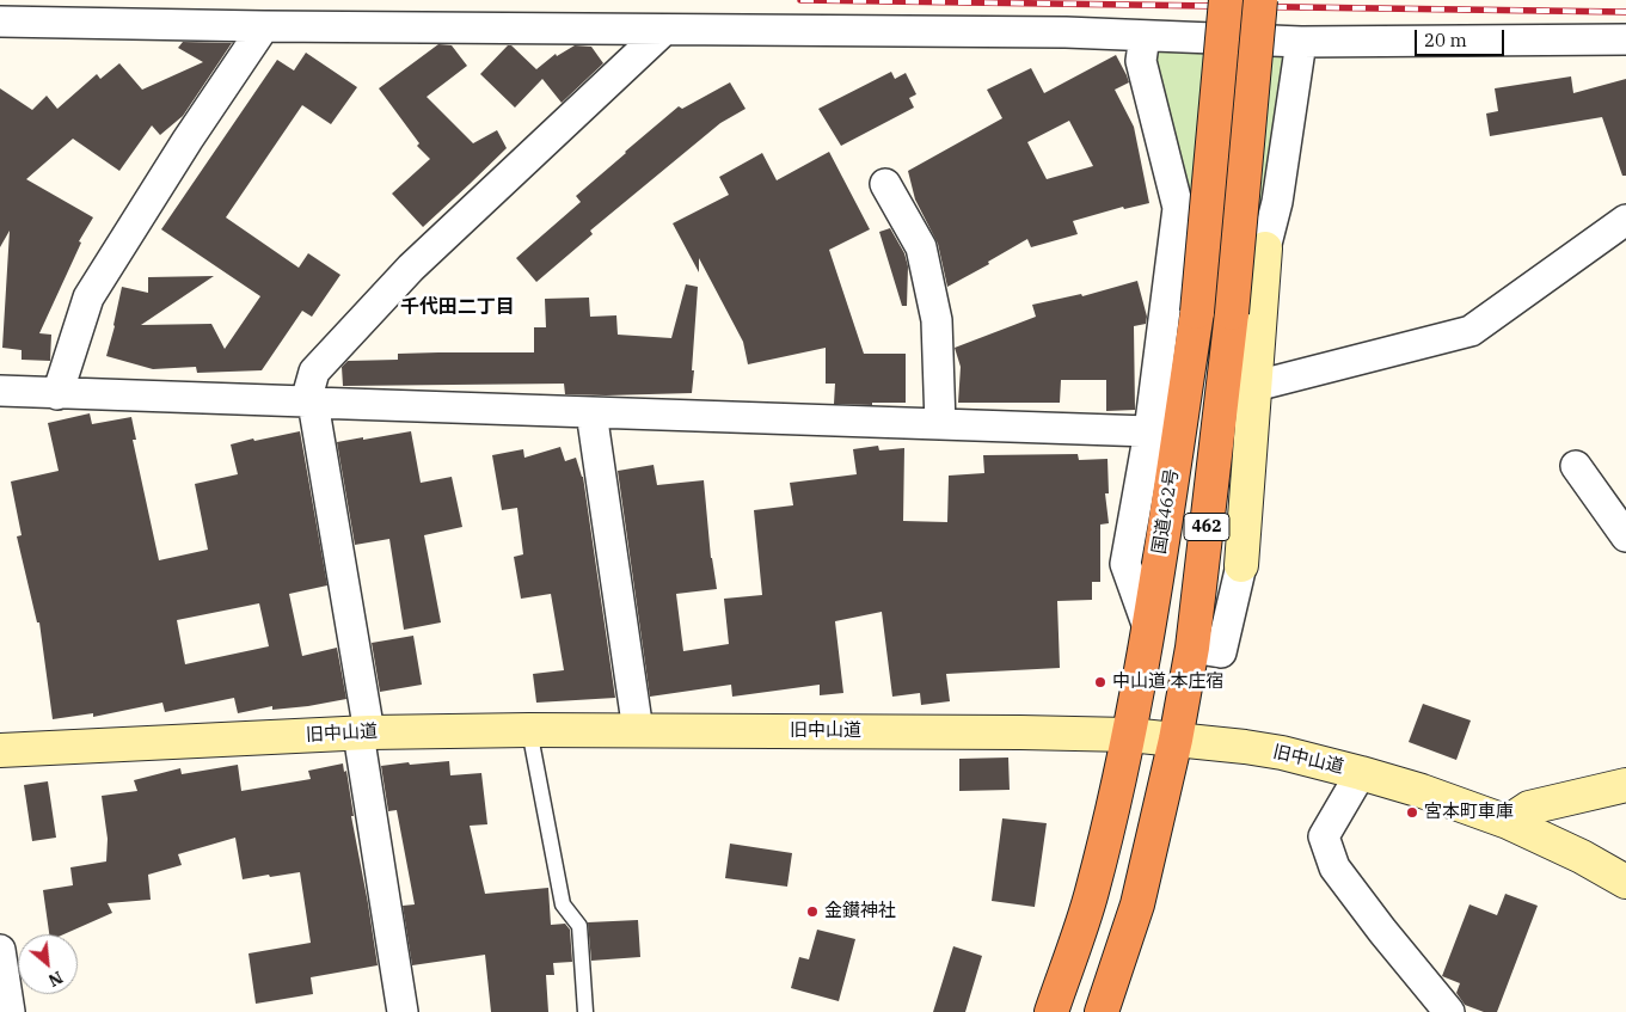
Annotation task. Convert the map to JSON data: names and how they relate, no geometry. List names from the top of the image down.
{
  "streets": {
    "highway": ["国道462号", "462"],
    "main road": ["旧中山道"]
  },
  "crossings": [
    ["国道462号", "旧中山道"],
    ["462", "旧中山道"]
  ],
  "districts": ["千代田二丁目"],
  "places": ["中山道 本庄宿", "宮本町車庫", "金鑚神社"],
  "scale_bar": "20 m",
  "north": "bottom right"
}
